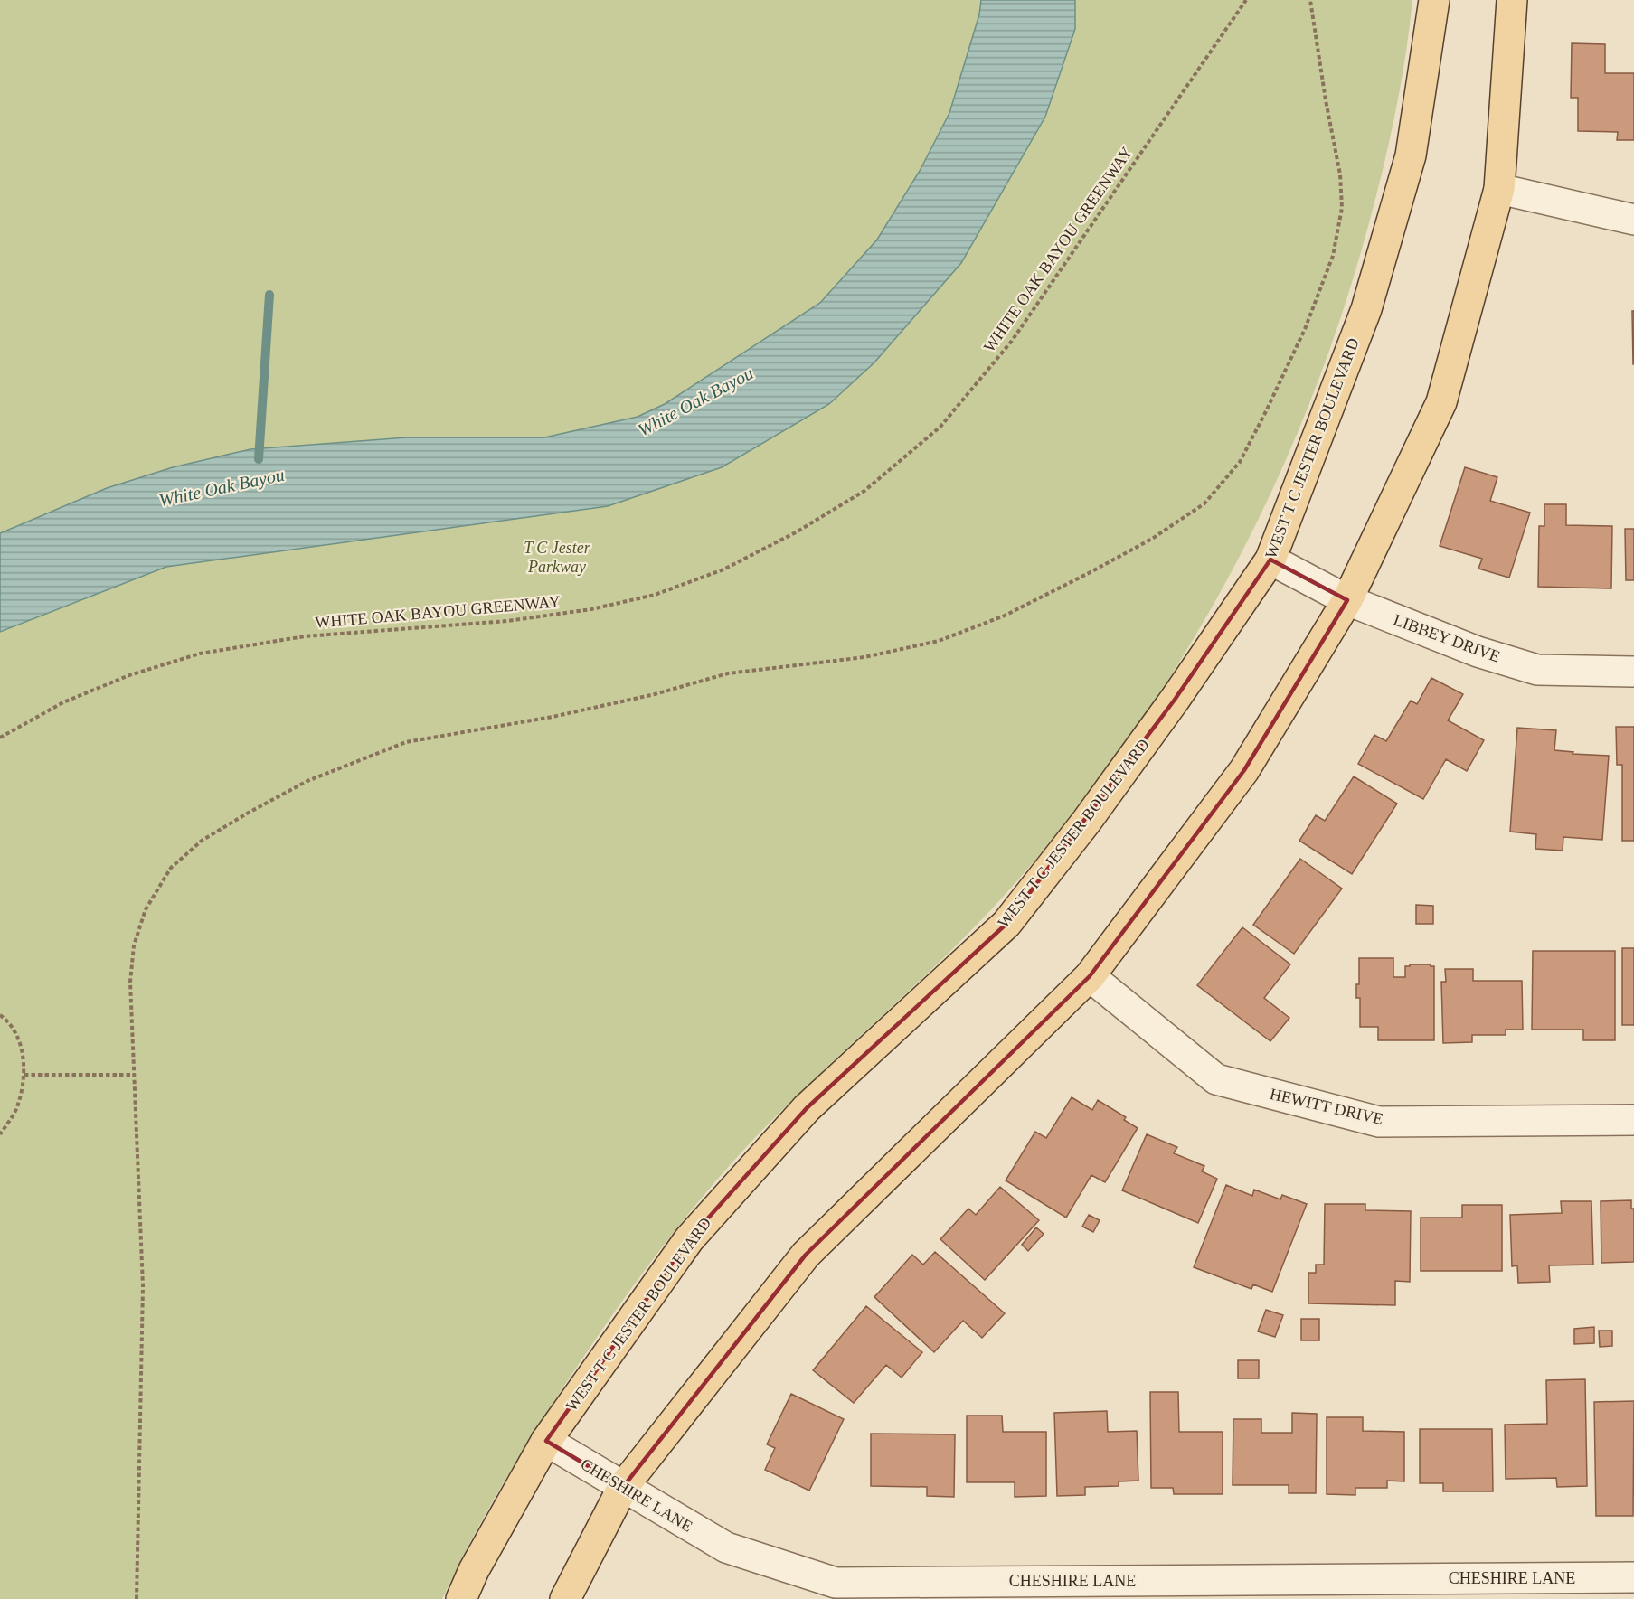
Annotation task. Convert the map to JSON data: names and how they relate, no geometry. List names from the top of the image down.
{
  "streets": {
    "main road": ["WEST T C JESTER BOULEVARD"],
    "street": ["LIBBEY DRIVE", "HEWITT DRIVE", "CHESHIRE LANE"],
    "path": ["WHITE OAK BAYOU GREENWAY"]
  },
  "crossings": [
    ["WEST T C JESTER BOULEVARD", "LIBBEY DRIVE"],
    ["WEST T C JESTER BOULEVARD", "CHESHIRE LANE"]
  ],
  "water": ["White Oak Bayou"],
  "parks": ["T C Jester Parkway"]
}
